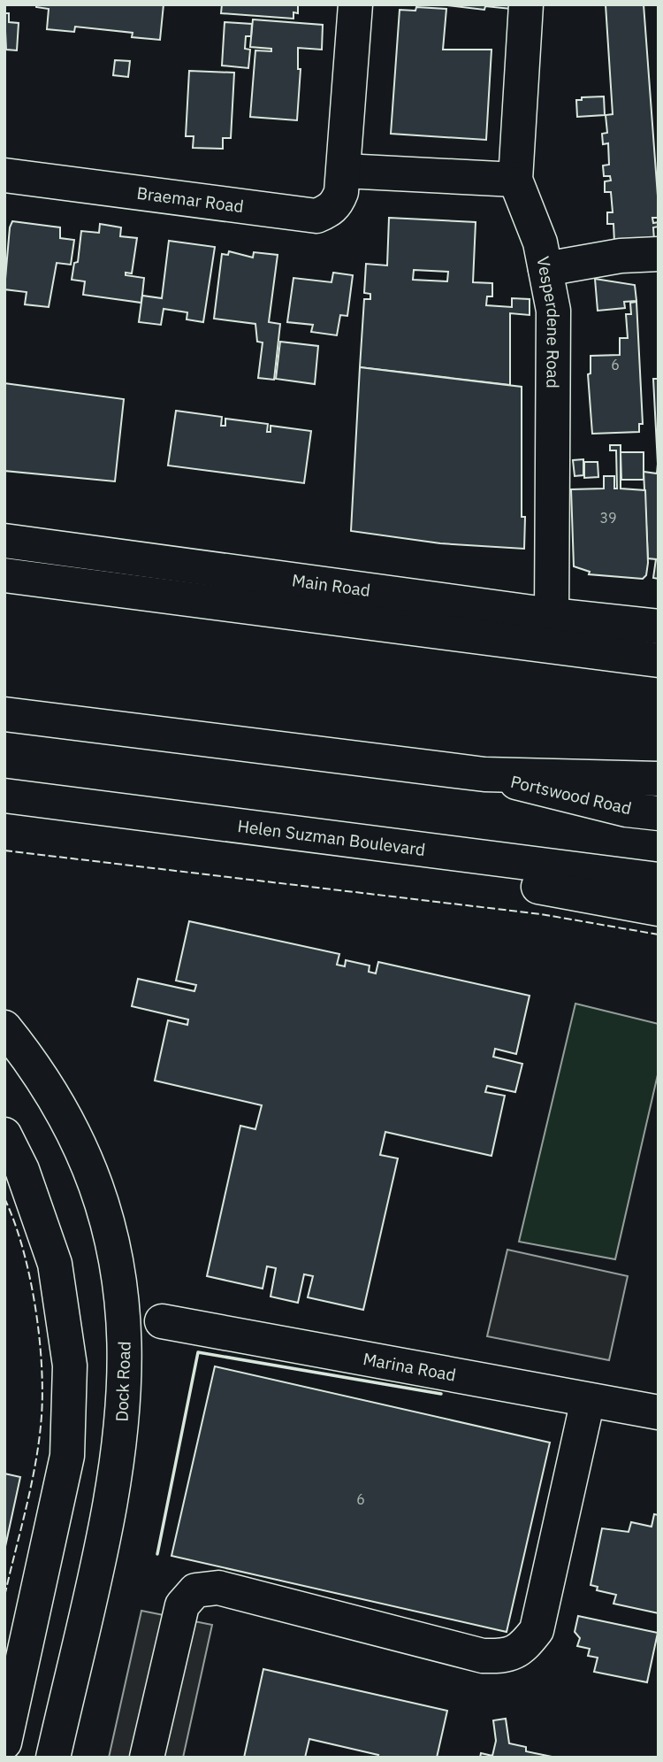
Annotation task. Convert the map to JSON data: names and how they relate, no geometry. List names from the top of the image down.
{
  "streets": {
    "street": [
      "Braemar Road",
      "Vesperdene Road",
      "Main Road",
      "Portswood Road",
      "Helen Suzman Boulevard",
      "Marina Road",
      "Dock Road"
    ]
  },
  "crossings": [
    ["Vesperdene Road", "Main Road"]
  ],
  "house_numbers": ["6", "39", "6"]
}
